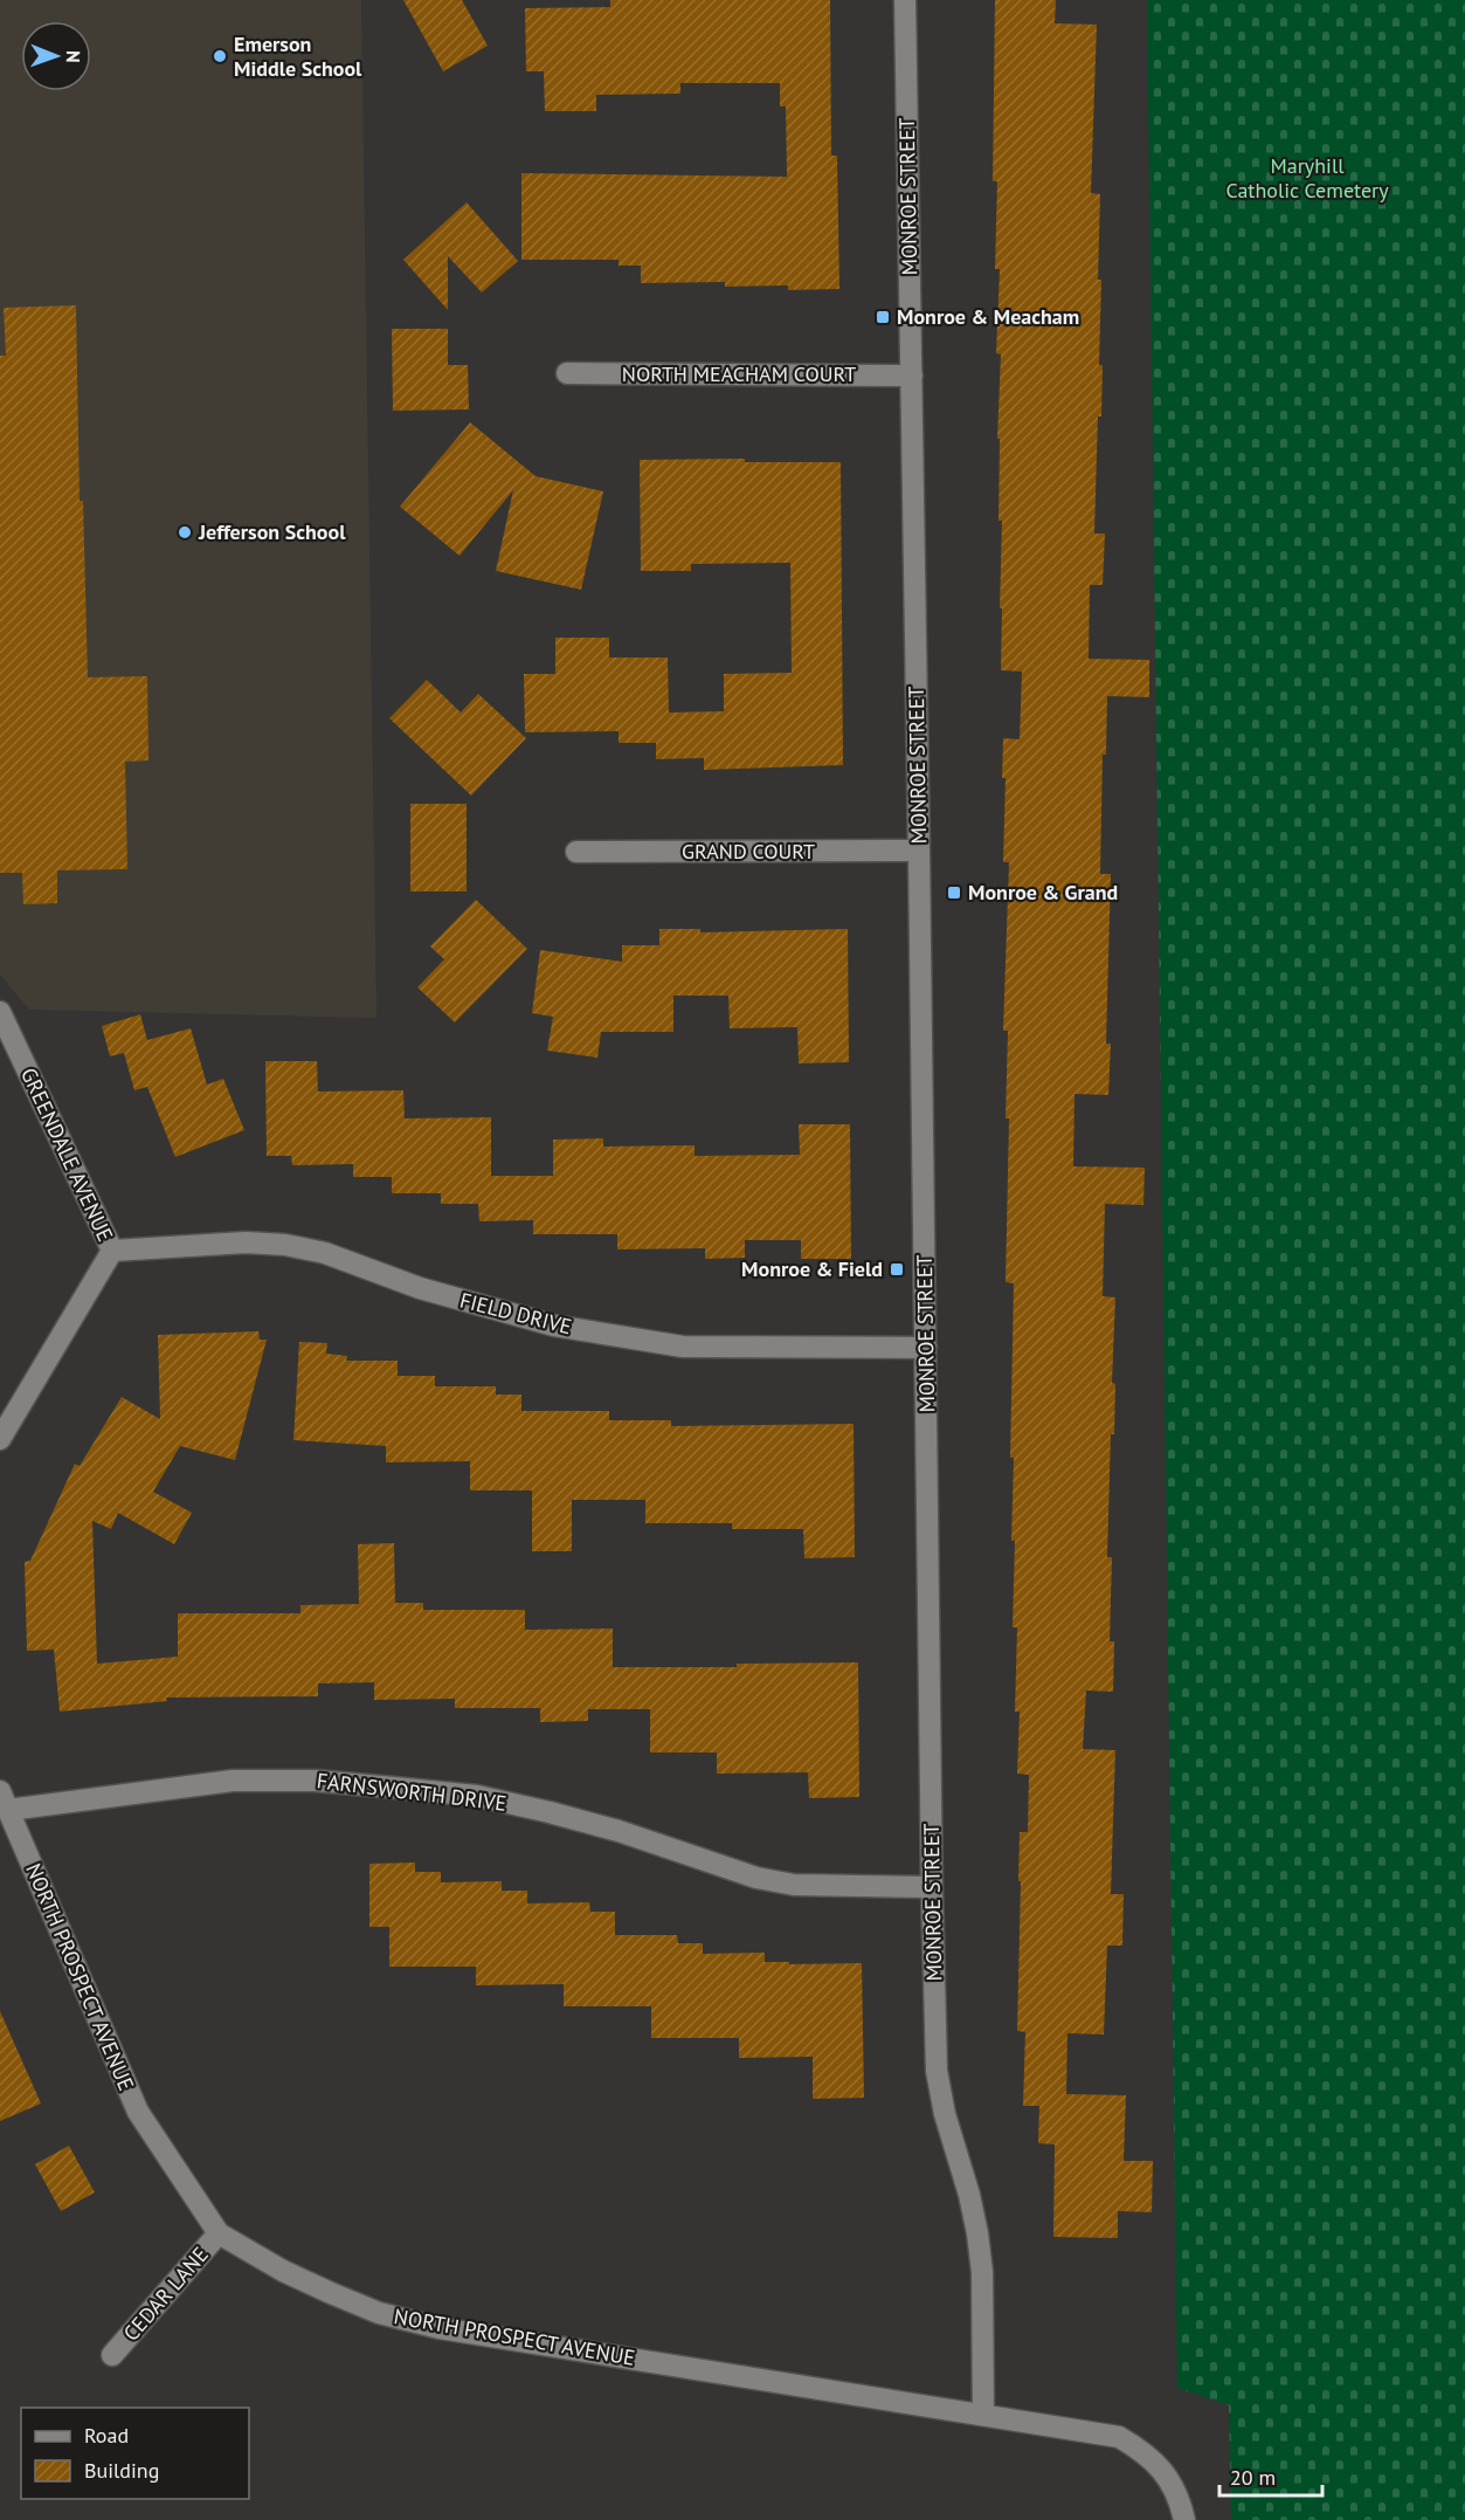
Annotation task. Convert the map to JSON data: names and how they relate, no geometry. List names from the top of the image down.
{
  "streets": {
    "street": [
      "MONROE STREET",
      "NORTH MEACHAM COURT",
      "GRAND COURT",
      "GREENDALE AVENUE",
      "FIELD DRIVE",
      "FARNSWORTH DRIVE",
      "NORTH PROSPECT AVENUE",
      "CEDAR LANE"
    ]
  },
  "crossings": [
    ["MONROE STREET", "NORTH MEACHAM COURT"],
    ["MONROE STREET", "GRAND COURT"],
    ["MONROE STREET", "FIELD DRIVE"],
    ["MONROE STREET", "FARNSWORTH DRIVE"],
    ["MONROE STREET", "NORTH PROSPECT AVENUE"],
    ["GREENDALE AVENUE", "FIELD DRIVE"],
    ["FARNSWORTH DRIVE", "NORTH PROSPECT AVENUE"],
    ["NORTH PROSPECT AVENUE", "CEDAR LANE"]
  ],
  "parks": ["Maryhill Catholic Cemetery"],
  "places": {
    "other": ["Emerson Middle School", "Jefferson School"],
    "transit": ["Monroe & Meacham", "Monroe & Grand", "Monroe & Field"]
  },
  "legend": ["Road", "Building"],
  "scale_bar": "20 m",
  "north": "right"
}
